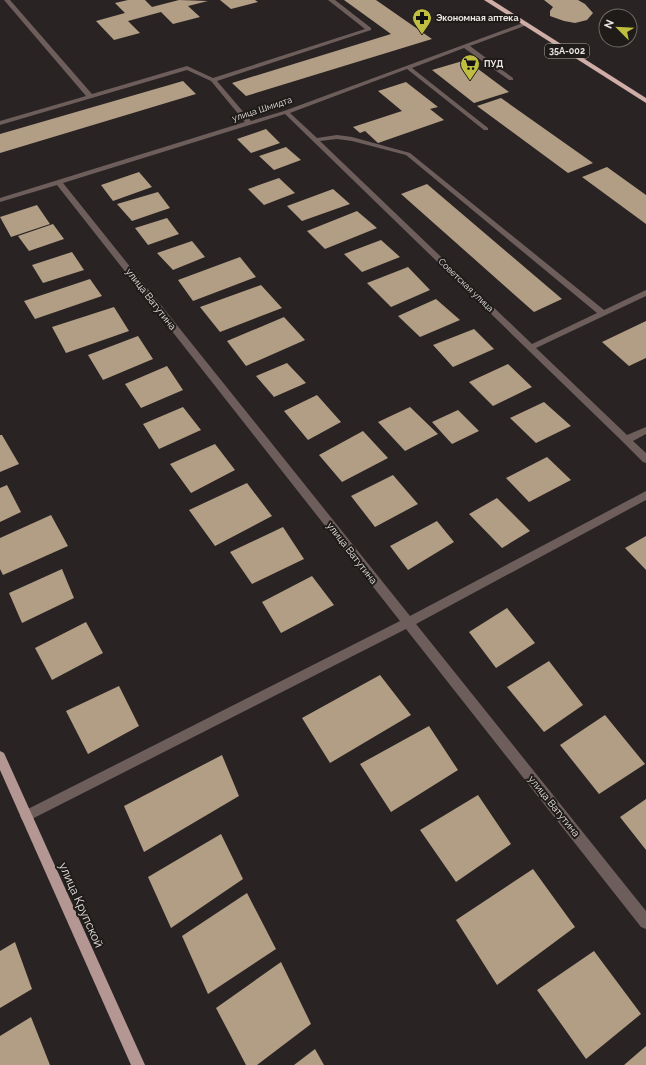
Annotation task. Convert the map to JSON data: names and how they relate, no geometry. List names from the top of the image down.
{
  "streets": {
    "highway": ["35А-002"],
    "main road": ["улица Крупской"],
    "street": ["улица Шмидта", "Советская улица", "улица Ватутина"]
  },
  "crossings": [
    ["35А-002", "улица Шмидта"],
    ["улица Шмидта", "Советская улица"],
    ["улица Шмидта", "улица Ватутина"]
  ],
  "places": {
    "pharmacy": ["Экономная аптека"],
    "supermarket": ["ПУД"]
  },
  "north": "top left"
}
